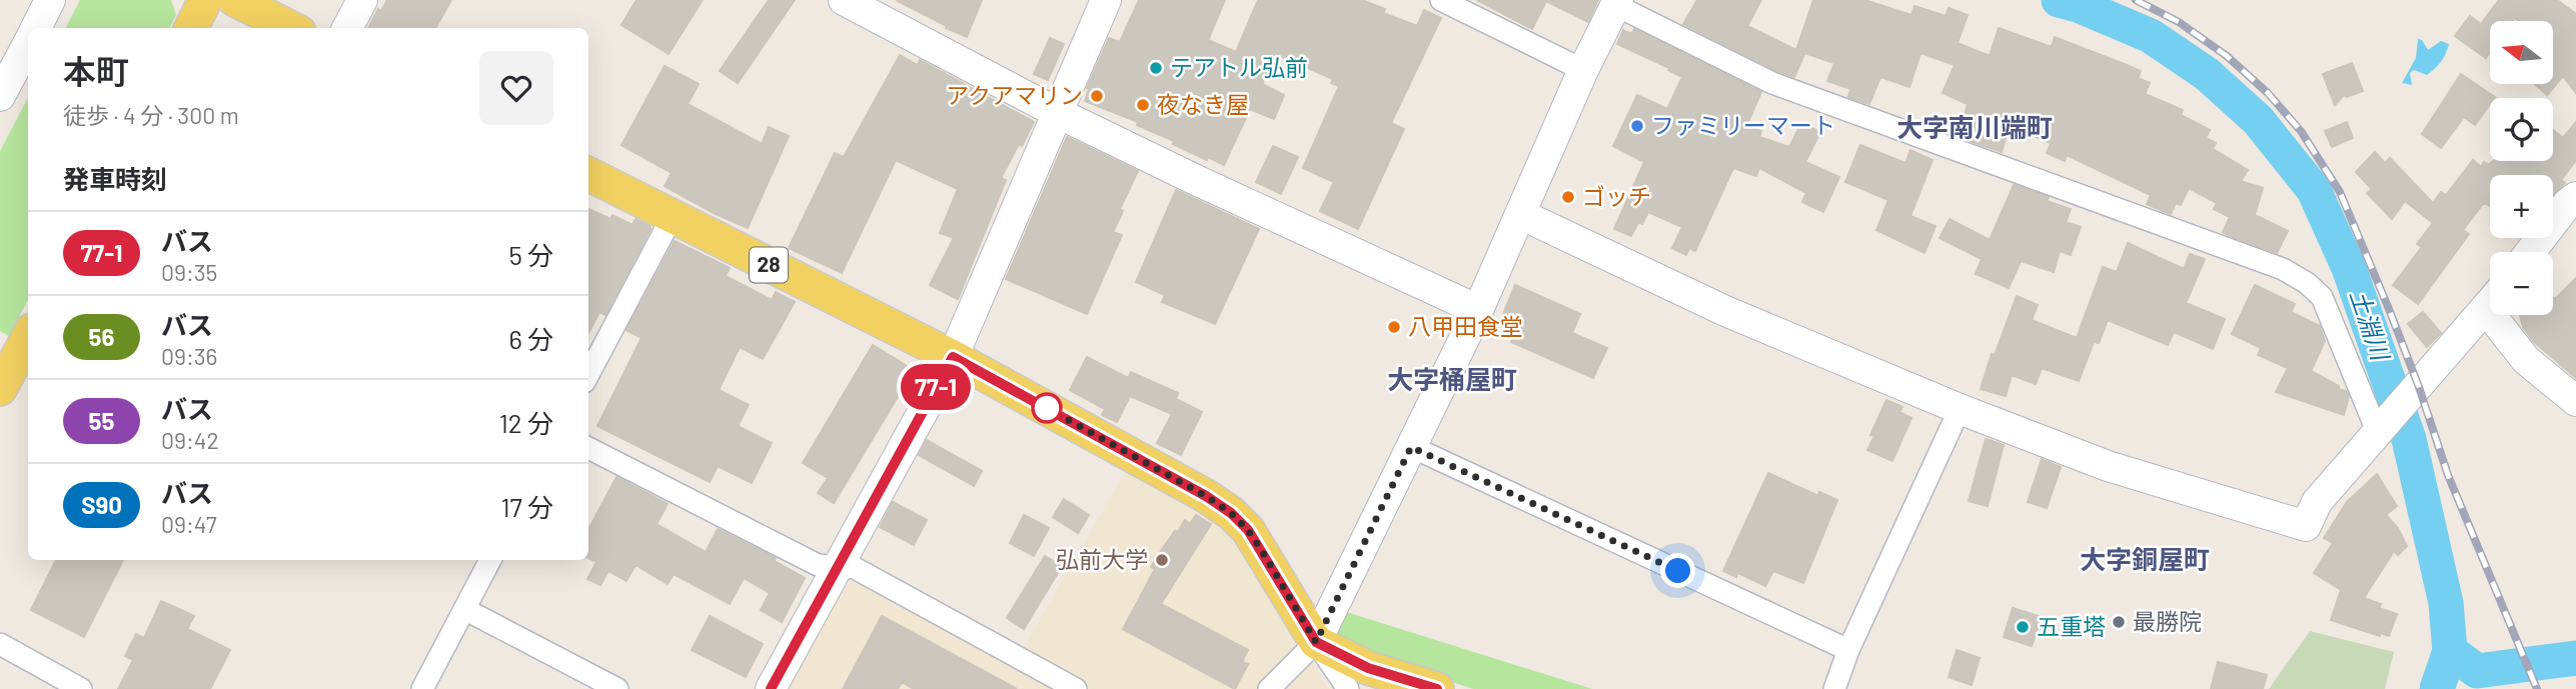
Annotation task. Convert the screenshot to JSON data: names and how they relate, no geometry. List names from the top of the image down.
{
  "streets": {
    "main road": ["28"]
  },
  "districts": ["大字南川端町", "大字桶屋町", "大字銅屋町"],
  "water": ["土淵川"],
  "places": [
    "テアトル弘前",
    "アクアマリン",
    "夜なき屋",
    "ファミリーマート",
    "ゴッチ",
    "八甲田食堂",
    "弘前大学",
    "最勝院",
    "五重塔"
  ],
  "lines": ["bus line 77-1"],
  "north": "left",
  "page": {
    "on_map": "77-1",
    "map_buttons": ["+", "−"],
    "heading": [
      ["本町", "徒歩 · 4 分 · 300 m"],
      "発車時刻"
    ],
    "list": [
      {
        "mark": "77-1",
        "name": "バス",
        "note": "09:35",
        "value": "5 分"
      },
      {
        "mark": "56",
        "name": "バス",
        "note": "09:36",
        "value": "6 分"
      },
      {
        "mark": "55",
        "name": "バス",
        "note": "09:42",
        "value": "12 分"
      },
      {
        "mark": "S90",
        "name": "バス",
        "note": "09:47",
        "value": "17 分"
      }
    ]
  }
}
